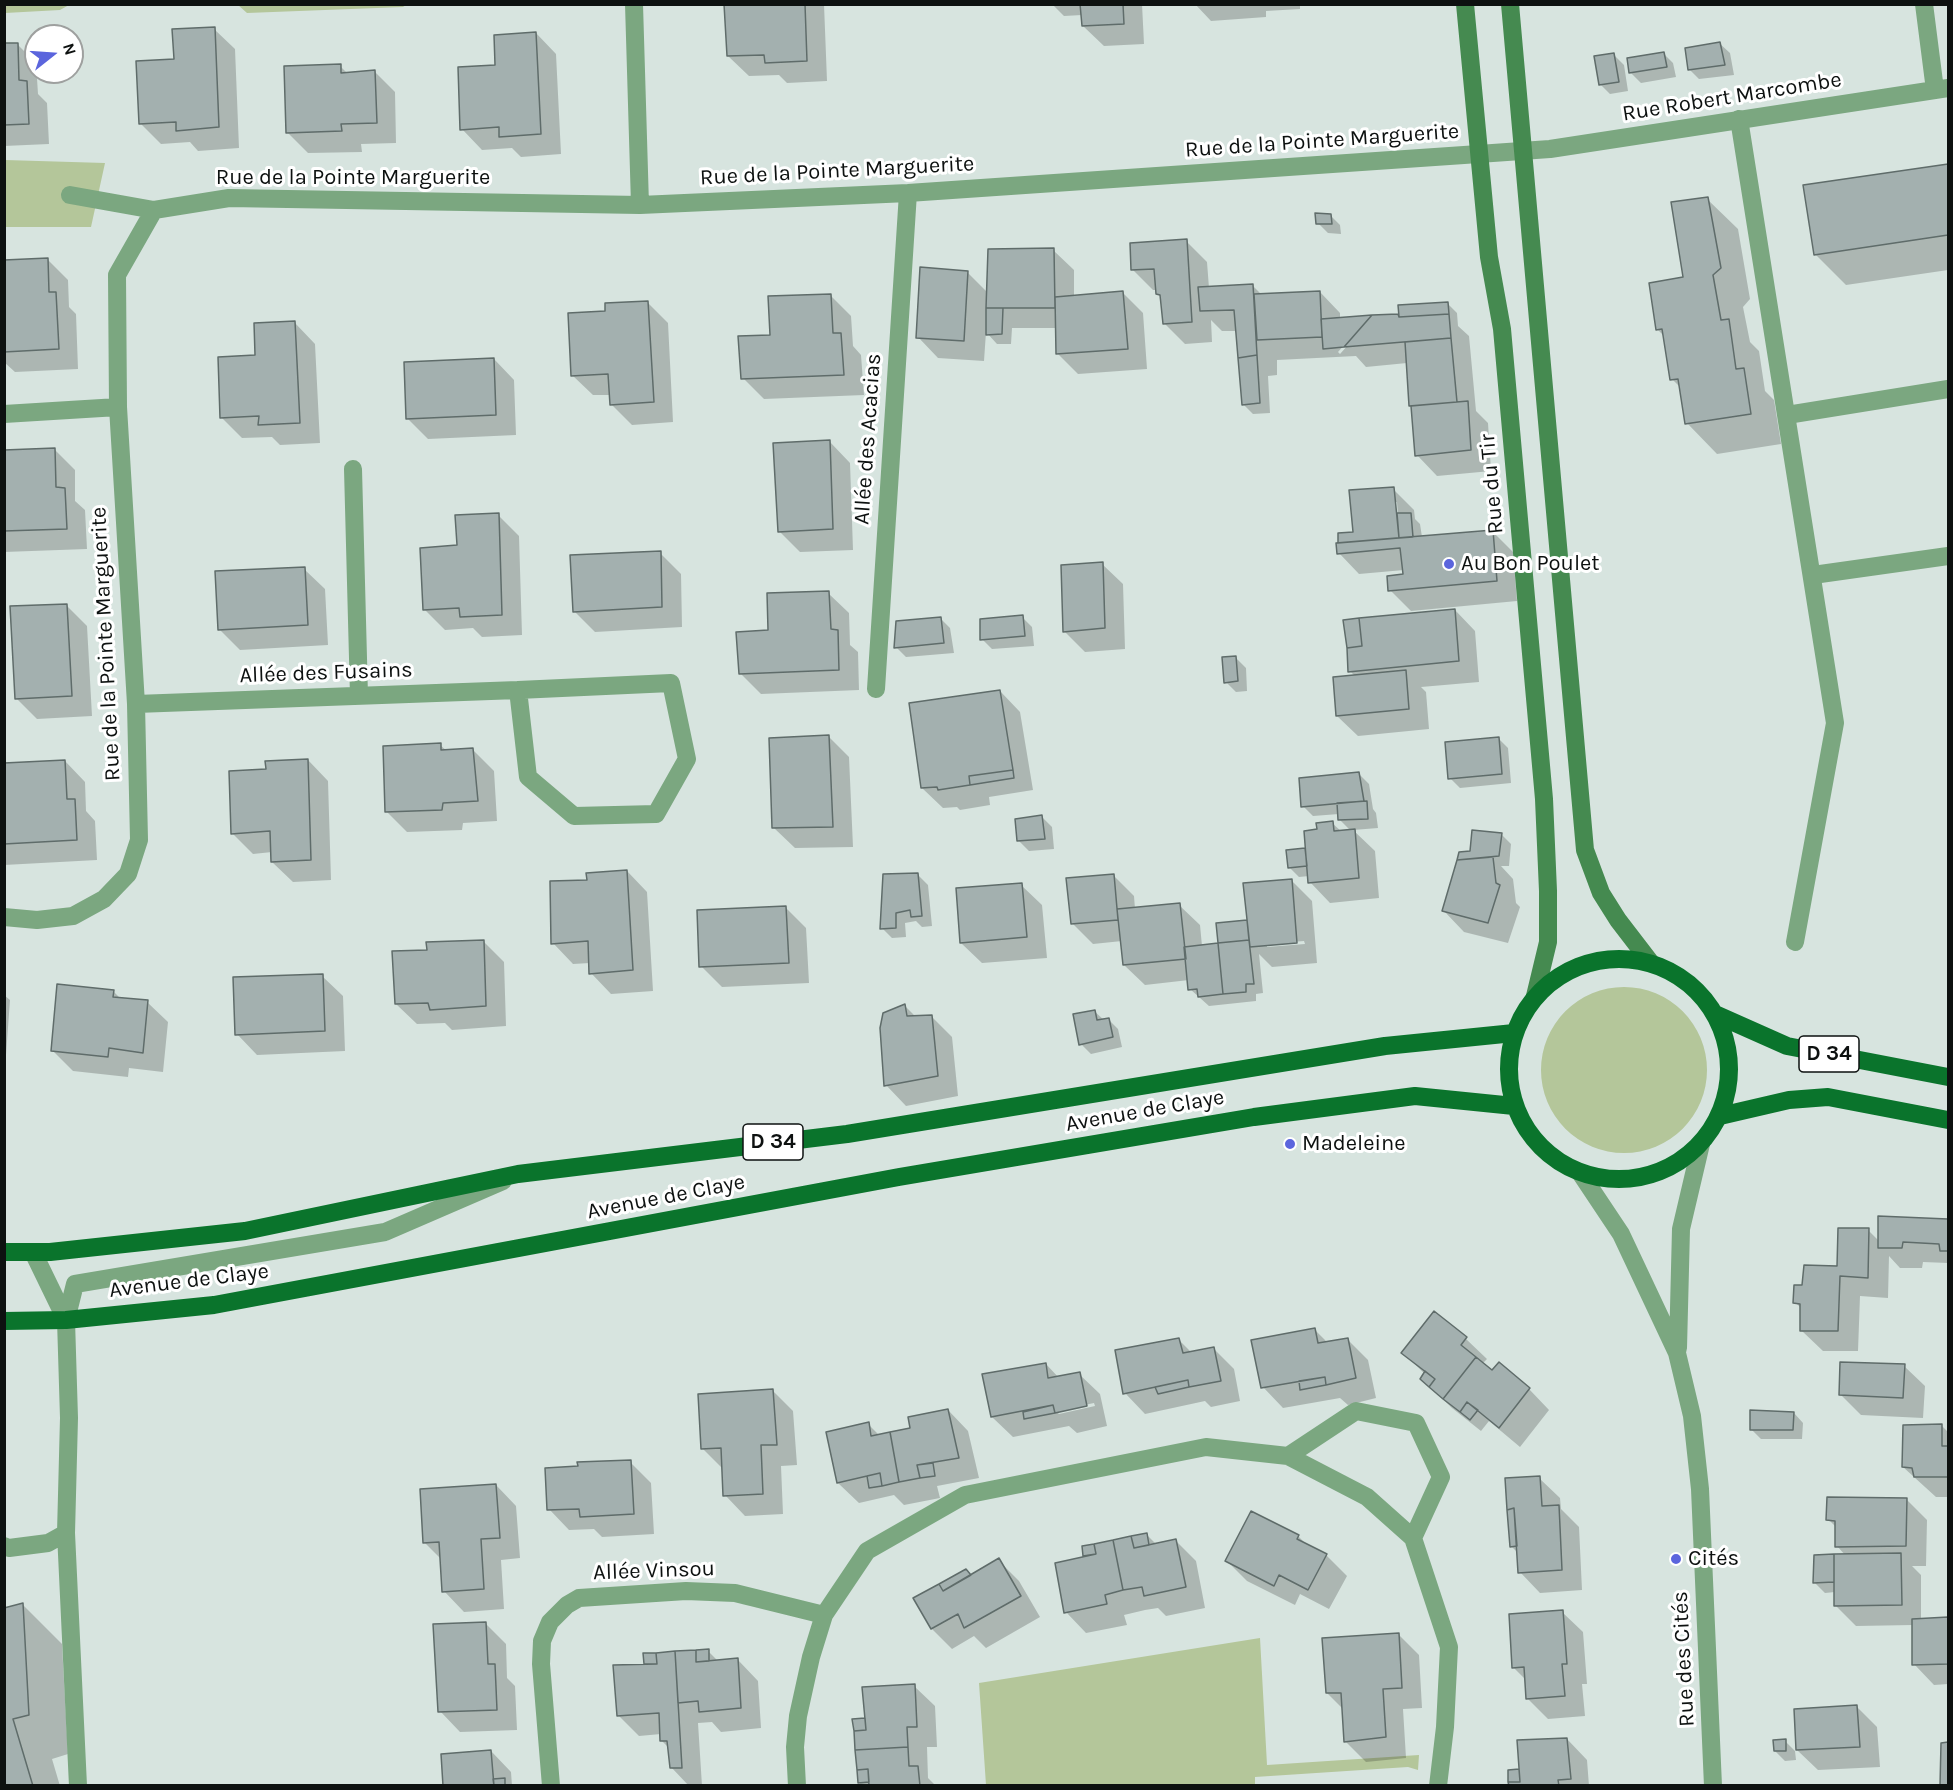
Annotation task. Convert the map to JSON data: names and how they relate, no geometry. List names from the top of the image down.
{
  "streets": {
    "main road": ["Rue du Tir", "D 34", "Avenue de Claye"],
    "street": [
      "Rue Robert Marcombe",
      "Rue de la Pointe Marguerite",
      "Allée des Acacias",
      "Allée des Fusains",
      "Allée Vinsou",
      "Rue des Cités"
    ]
  },
  "crossings": [
    ["Rue Robert Marcombe", "Rue de la Pointe Marguerite"],
    ["Rue de la Pointe Marguerite", "Allée des Acacias"],
    ["Rue de la Pointe Marguerite", "Rue du Tir"],
    ["Rue de la Pointe Marguerite", "Allée des Fusains"]
  ],
  "places": ["Au Bon Poulet", "Madeleine", "Cités"],
  "north": "right"
}
